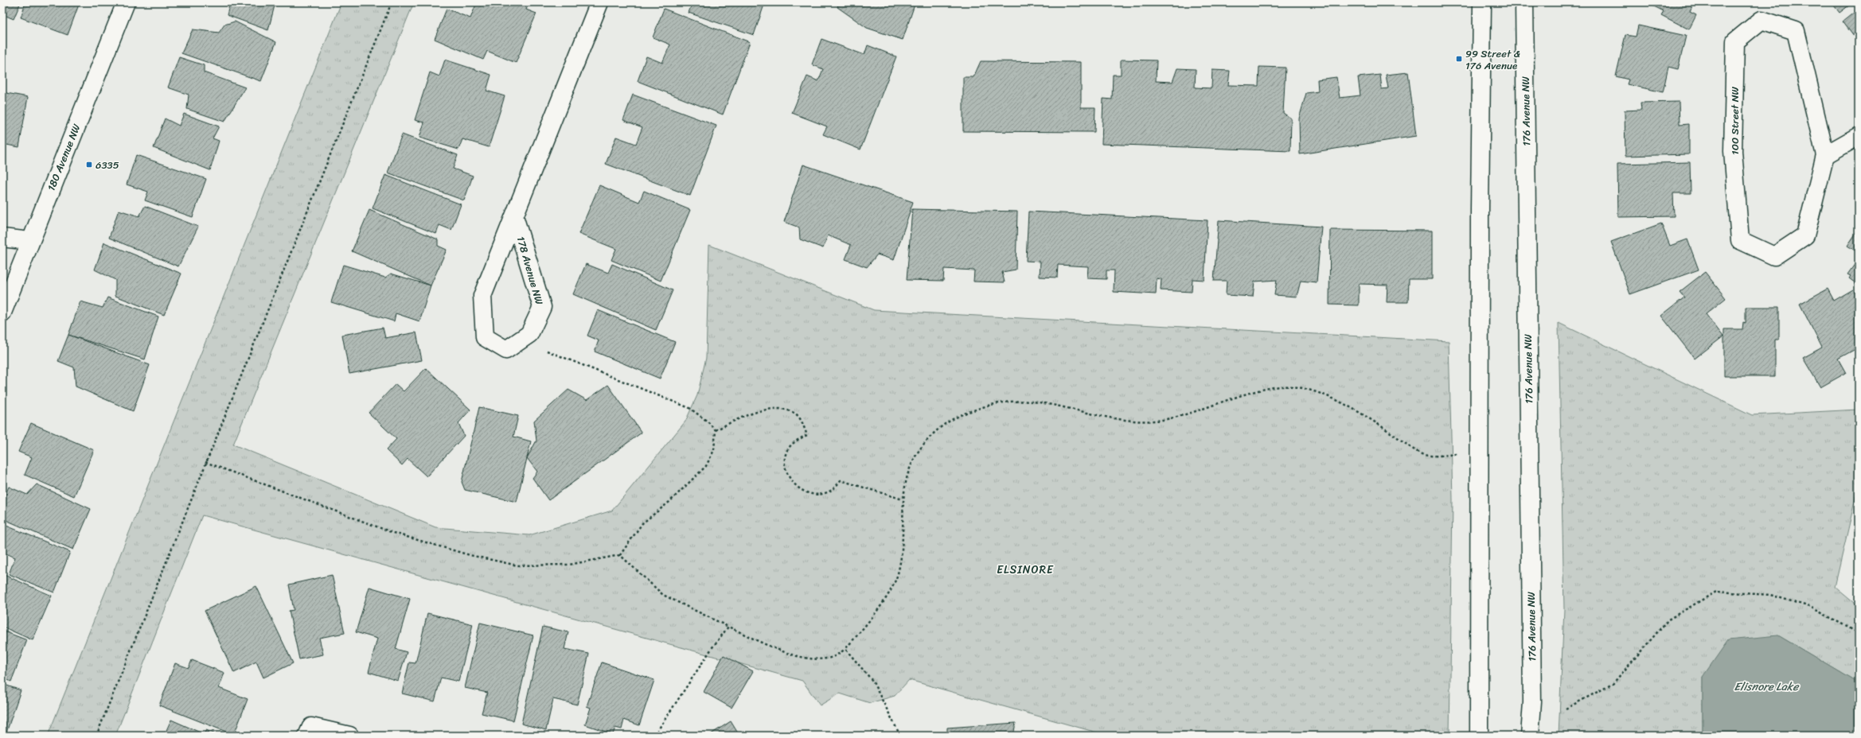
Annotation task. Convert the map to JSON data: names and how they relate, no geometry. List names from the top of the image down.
{
  "streets": {
    "street": [
      "176 Avenue NW",
      "100 Street NW",
      "180 Avenue NW",
      "178 Avenue NW"
    ]
  },
  "districts": ["ELSINORE"],
  "water": ["Elisnore Lake"],
  "places": {
    "transit": ["99 Street & 176 Avenue", "6335"]
  }
}
